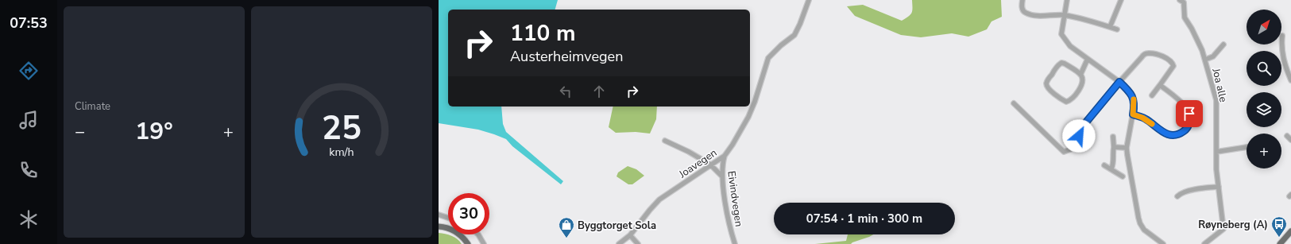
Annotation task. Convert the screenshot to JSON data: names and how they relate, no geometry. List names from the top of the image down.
{
  "streets": {
    "street": ["Joa alle", "Joavegen", "Eivindvegen"]
  },
  "crossings": [
    ["Joavegen", "Eivindvegen"]
  ],
  "places": {
    "bus stop": ["Røyneberg (A)"],
    "shop": ["Byggtorget Sola"]
  },
  "north": "top right",
  "page": {
    "tabs": "07:53",
    "tile": "Climate",
    "map_buttons": "+",
    "turn": ["110 m", "Austerheimvegen"],
    "heat": ["−", "19°", "+"],
    "limit": "30",
    "trip": "07:54 · 1 min · 300 m",
    "gauge": ["25", "km/h"]
  }
}
